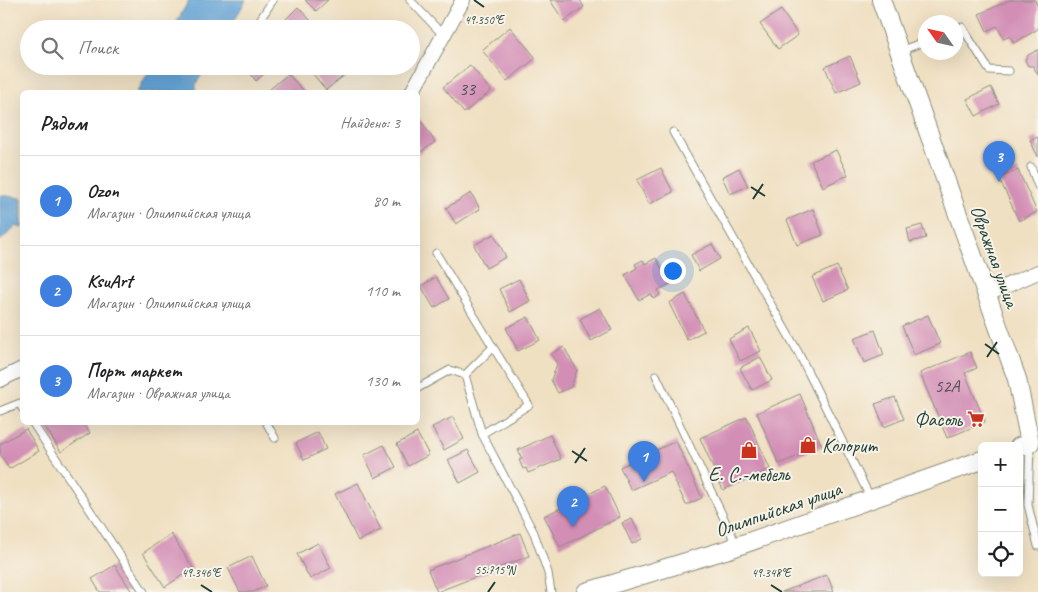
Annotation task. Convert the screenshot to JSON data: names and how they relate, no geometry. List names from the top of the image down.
{
  "streets": {
    "street": ["Овражная улица", "Олимпийская улица"]
  },
  "places": {
    "supermarket": ["Фасоль"],
    "shop": ["Колорит", "Е. С.-мебель"]
  },
  "house_numbers": ["33", "52А"],
  "north": "top left",
  "page": {
    "search": "Поиск",
    "heading": ["Рядом", "Найдено: 3"],
    "pins": ["3", "1", "2"],
    "list": [
      {
        "mark": "1",
        "name": "Ozon",
        "note": "Магазин · Олимпийская улица",
        "value": "80 m"
      },
      {
        "mark": "2",
        "name": "KsuArt",
        "note": "Магазин · Олимпийская улица",
        "value": "110 m"
      },
      {
        "mark": "3",
        "name": "Порт маркет",
        "note": "Магазин · Овражная улица",
        "value": "130 m"
      }
    ],
    "map_buttons": ["+", "−"]
  },
  "coordinates": [
    "49.350°E",
    "55.715°N",
    "49.346°E",
    "49.348°E"
  ]
}
